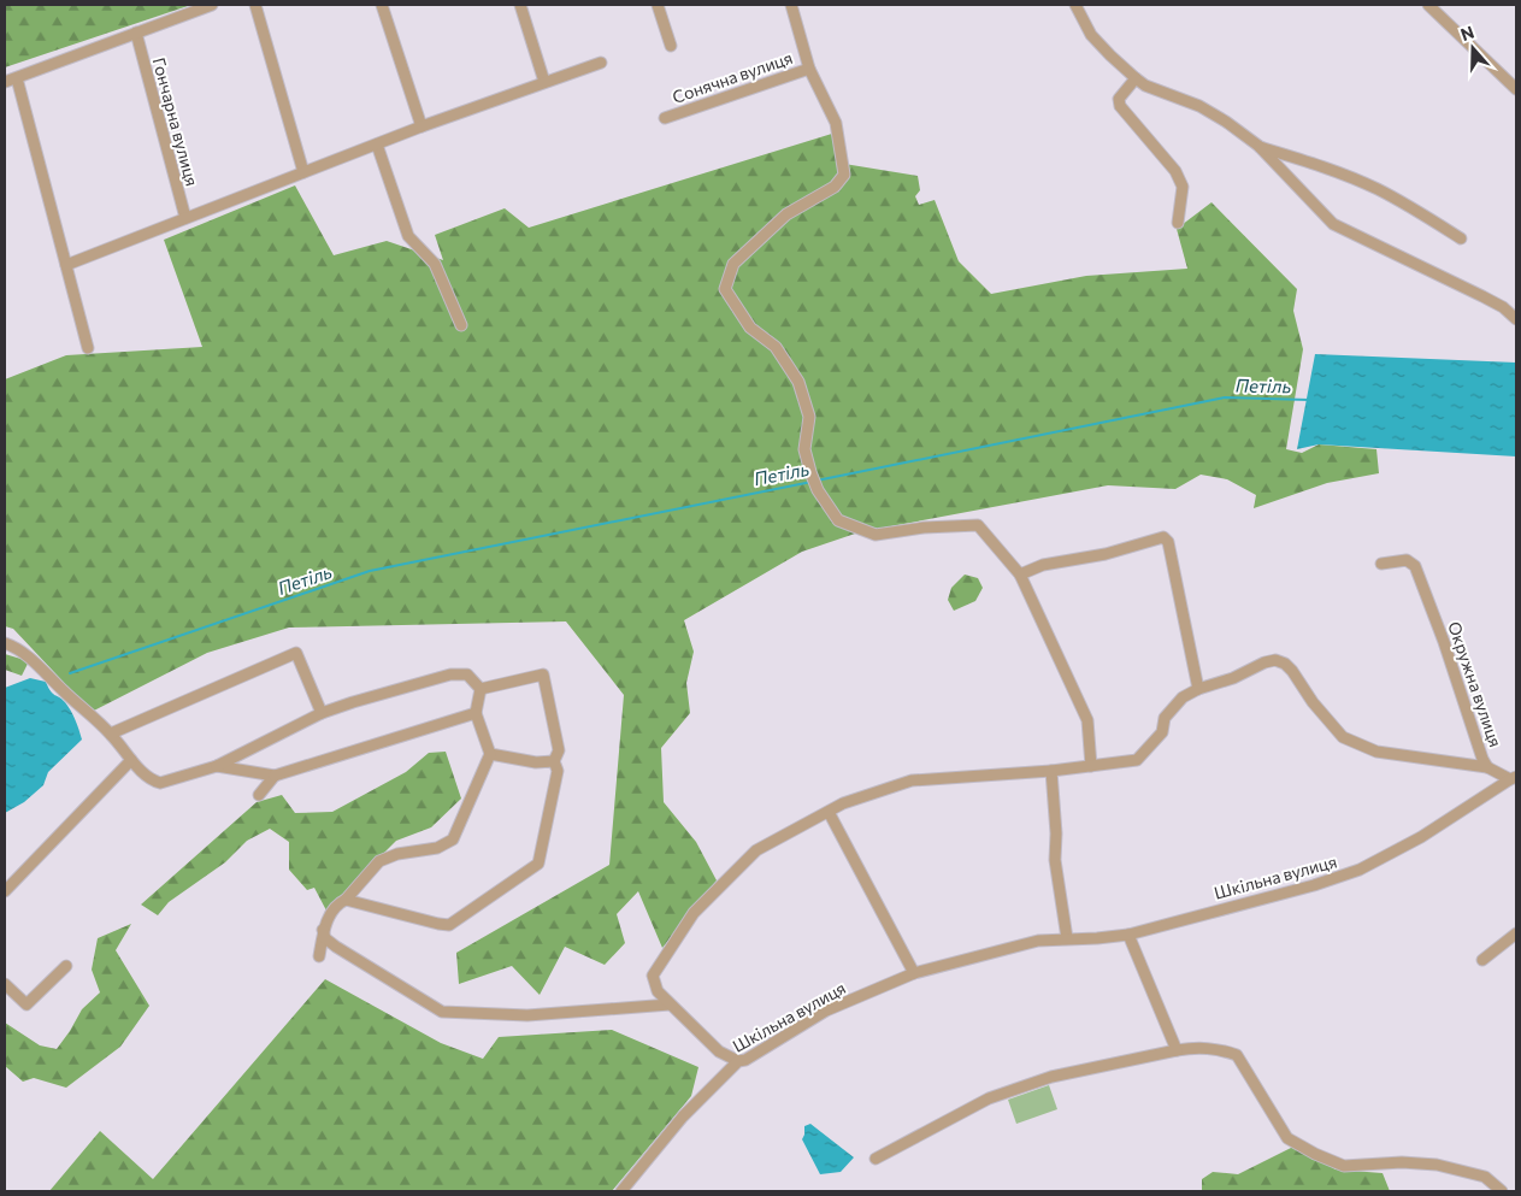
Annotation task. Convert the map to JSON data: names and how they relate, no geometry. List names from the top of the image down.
{
  "streets": {
    "street": [
      "Сонячна вулиця",
      "Гончарна вулиця",
      "Окружна вулиця",
      "Шкільна вулиця"
    ]
  },
  "water": ["Петіль"],
  "north": "top"
}
